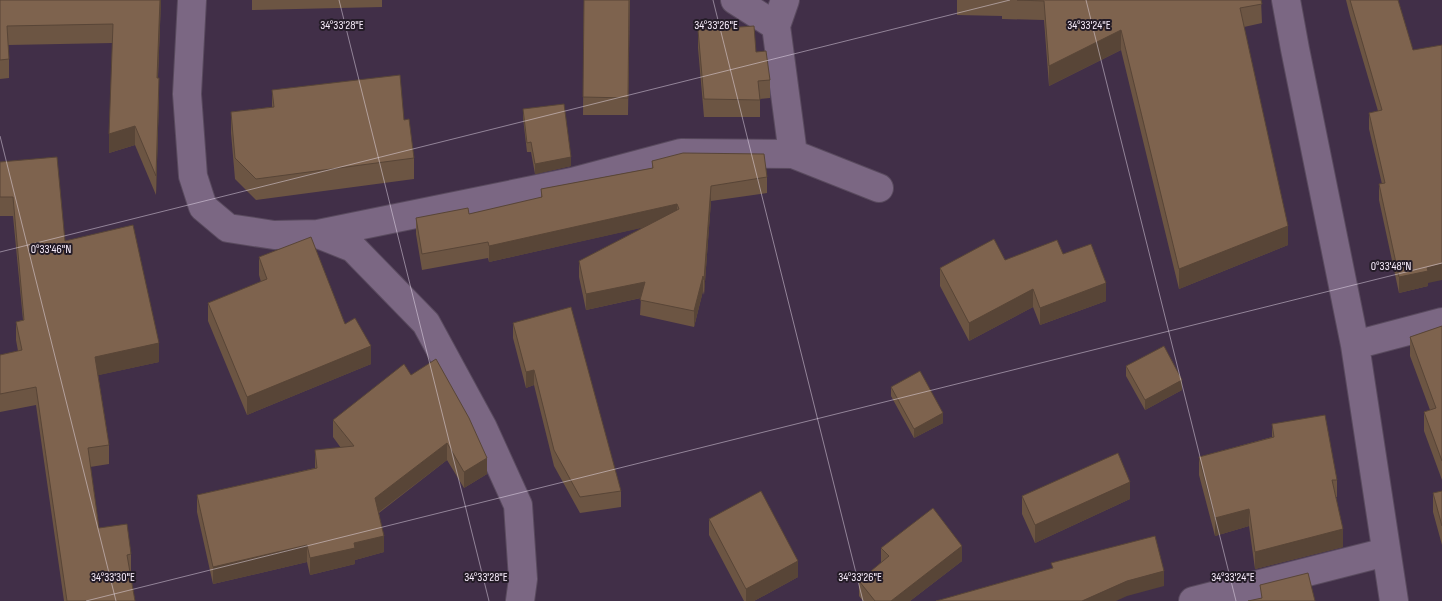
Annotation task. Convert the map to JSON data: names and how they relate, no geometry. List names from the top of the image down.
{
  "coordinates": [
    "34°33'28\"E",
    "34°33'26\"E",
    "34°33'24\"E",
    "0°33'46\"N",
    "0°33'48\"N",
    "34°33'30\"E"
  ]
}
